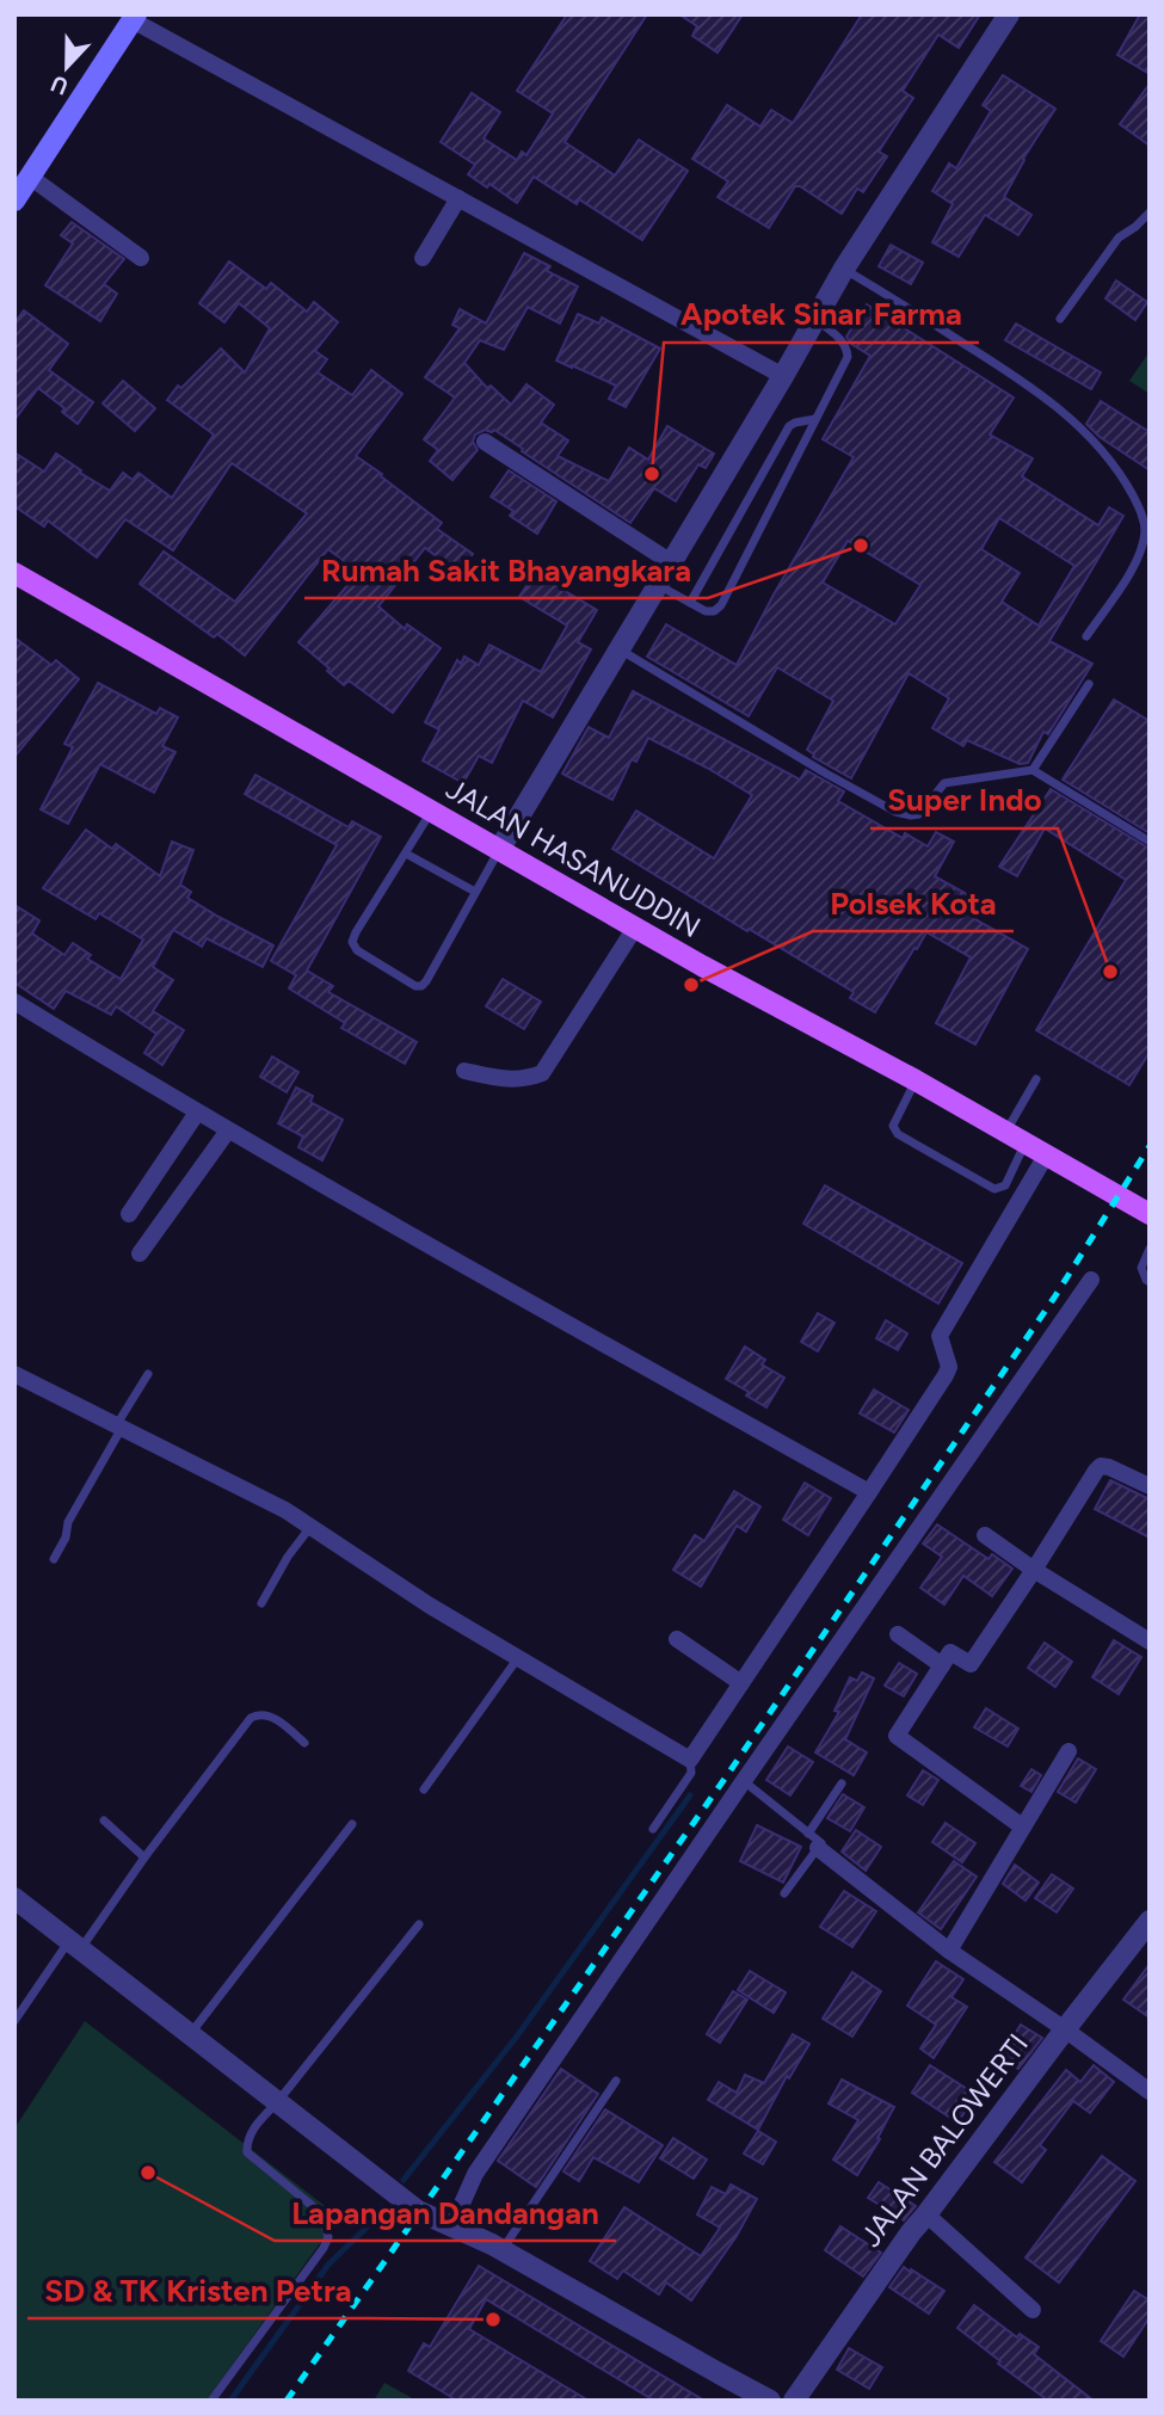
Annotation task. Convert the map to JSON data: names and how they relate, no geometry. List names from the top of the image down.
{
  "streets": {
    "main road": ["JALAN HASANUDDIN"],
    "street": ["JALAN BALOWERTI"]
  },
  "places": [
    "Apotek Sinar Farma",
    "Rumah Sakit Bhayangkara",
    "Super Indo",
    "Polsek Kota",
    "Lapangan Dandangan",
    "SD & TK Kristen Petra"
  ],
  "north": "bottom"
}
